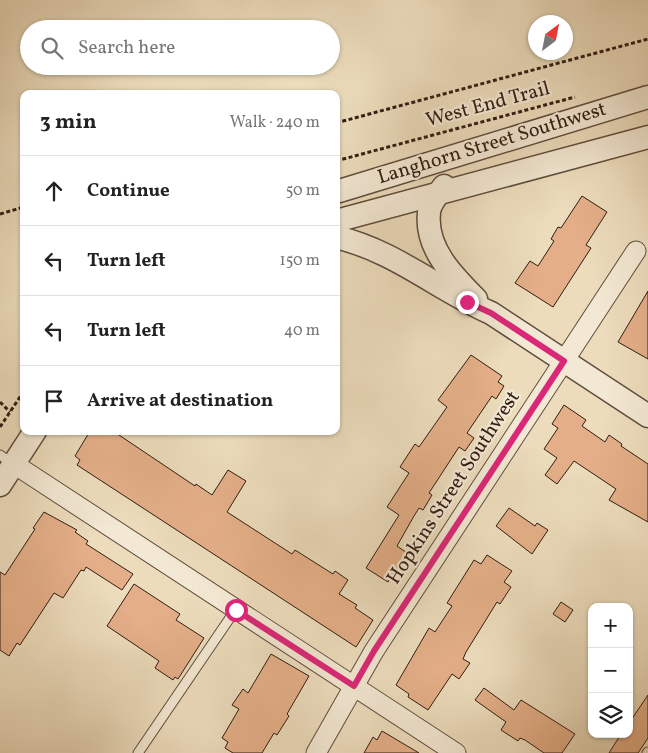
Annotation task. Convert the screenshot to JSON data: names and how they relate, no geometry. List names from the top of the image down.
{
  "streets": {
    "street": ["Langhorn Street Southwest", "Hopkins Street Southwest"],
    "path": ["West End Trail"]
  },
  "north": "top right",
  "page": {
    "search": "Search here",
    "heading": ["3 min", "Walk · 240 m"],
    "list": [
      ["Continue", "50 m"],
      ["Turn left", "150 m"],
      ["Turn left", "40 m"],
      "Arrive at destination"
    ],
    "map_buttons": ["+", "−"]
  }
}
